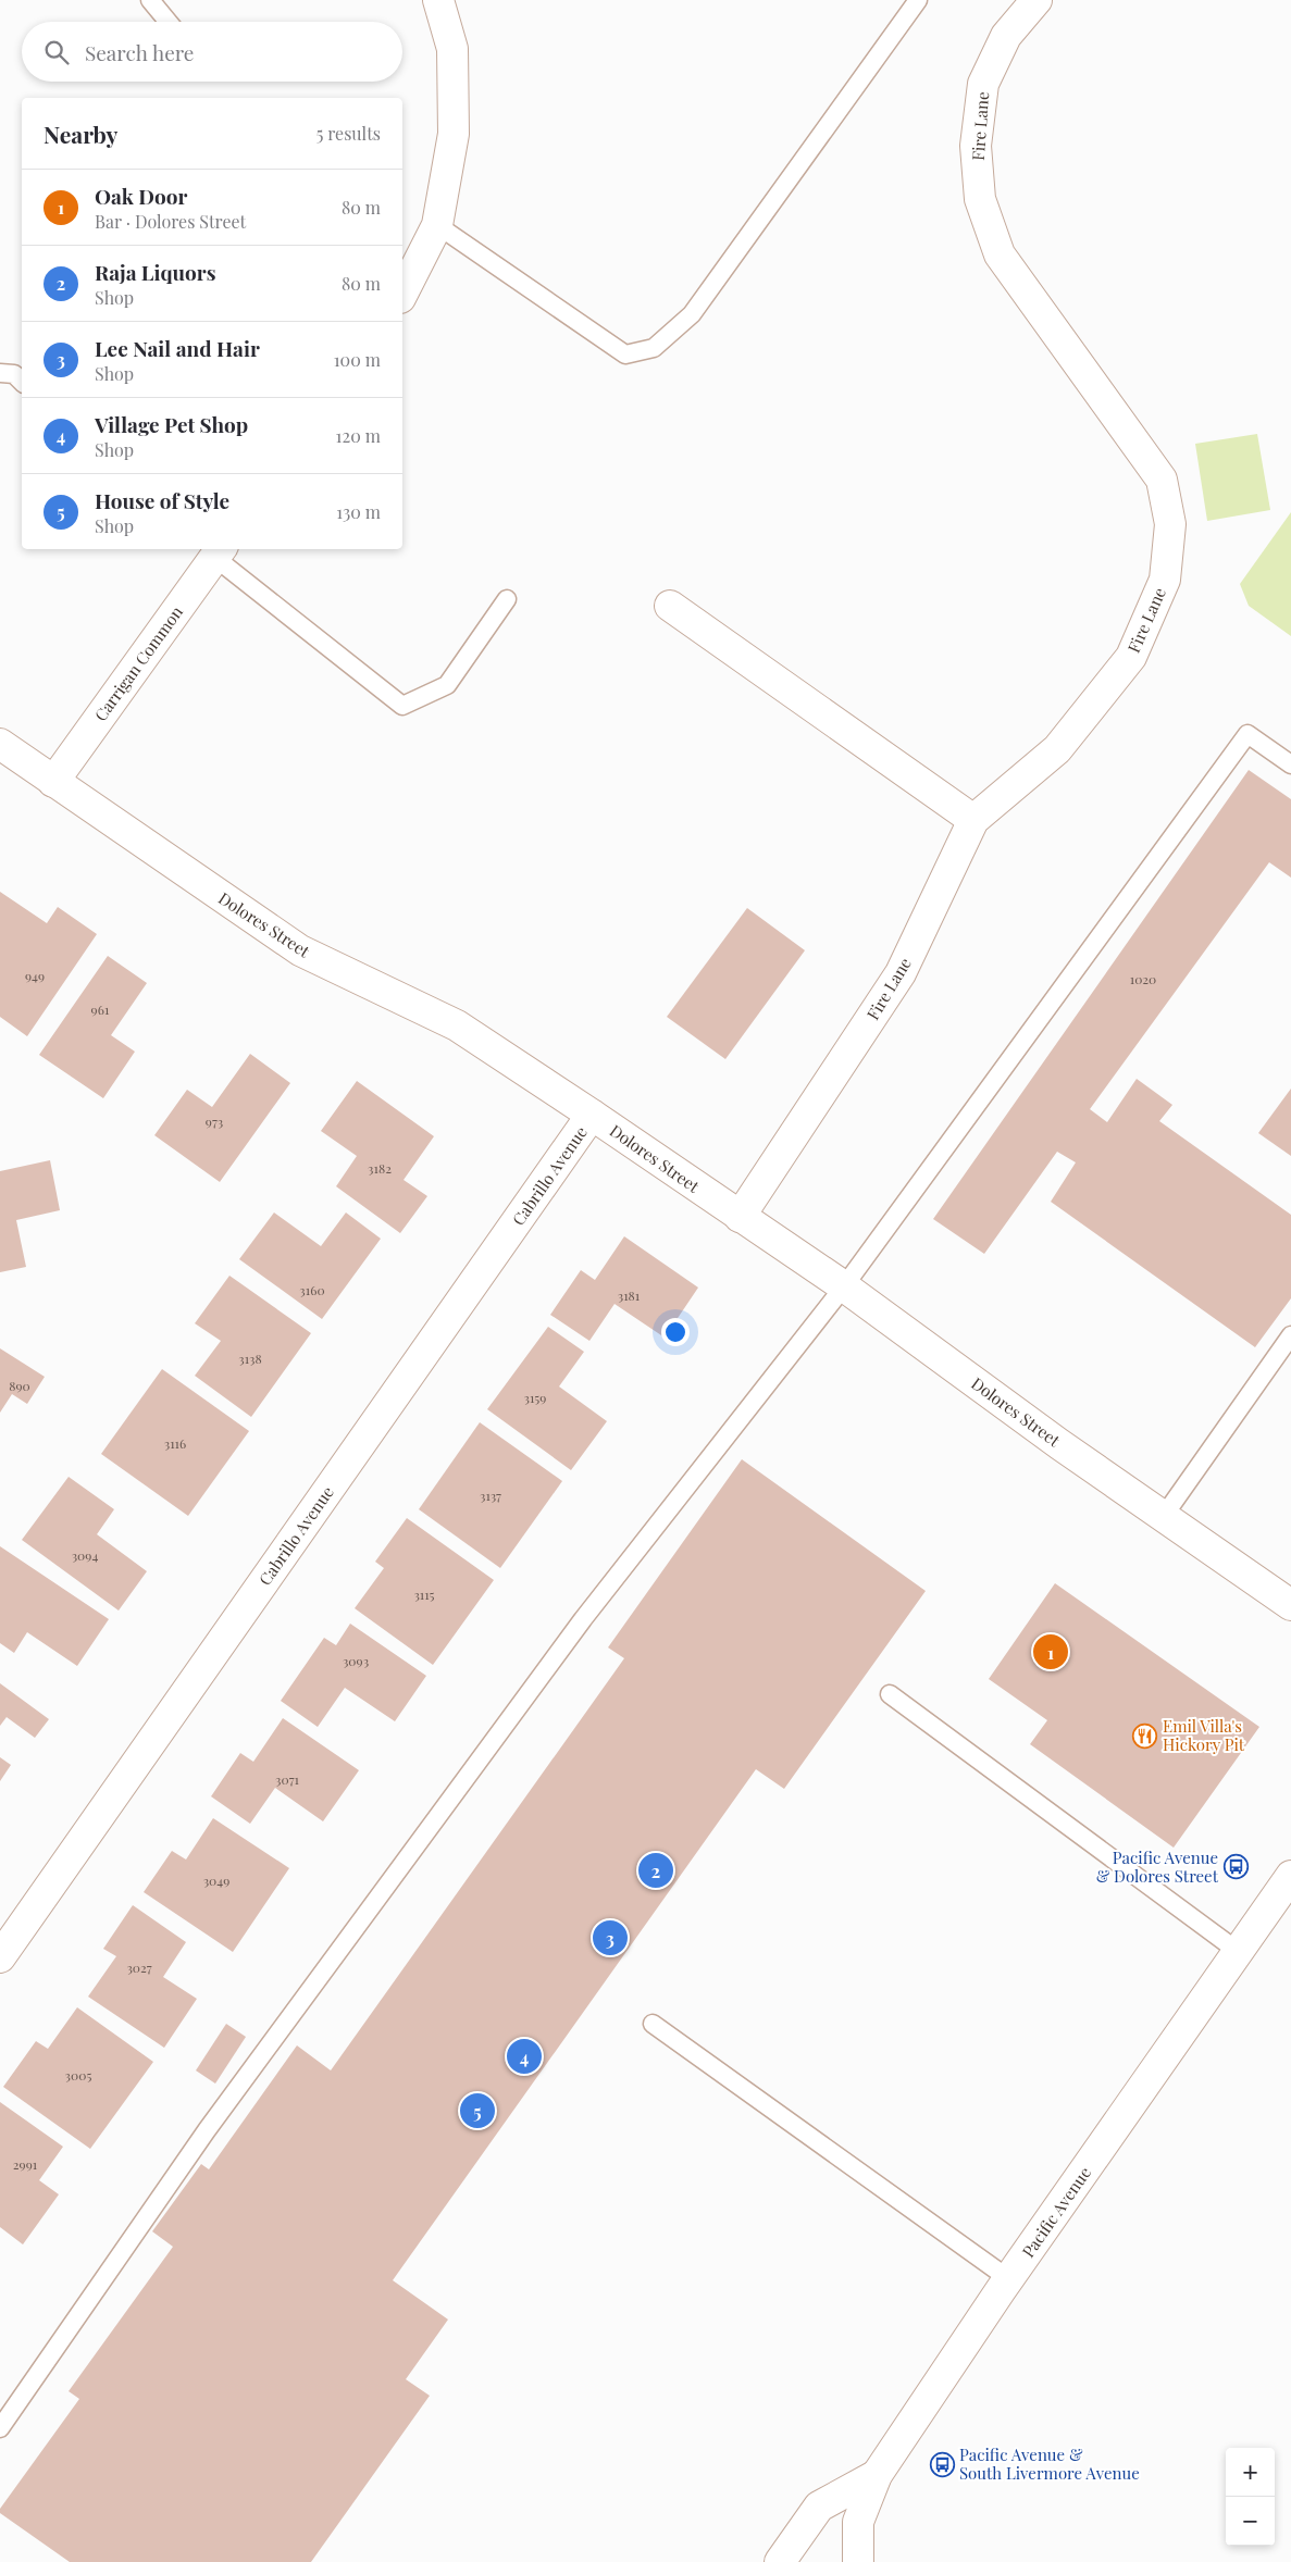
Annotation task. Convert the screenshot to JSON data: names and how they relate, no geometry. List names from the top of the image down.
{
  "streets": {
    "street": [
      "Fire Lane",
      "Carrigan Common",
      "Dolores Street",
      "Cabrillo Avenue",
      "Pacific Avenue"
    ]
  },
  "crossings": [
    ["Fire Lane", "Dolores Street"],
    ["Carrigan Common", "Dolores Street"],
    ["Dolores Street", "Cabrillo Avenue"]
  ],
  "places": {
    "restaurant": ["Emil Villa's Hickory Pit"],
    "bus stop": ["Pacific Avenue & Dolores Street", "Pacific Avenue & South Livermore Avenue"]
  },
  "house_numbers": [
    "949",
    "1020",
    "961",
    "973",
    "3182",
    "3160",
    "3181",
    "3138",
    "890",
    "3159",
    "3116",
    "3137",
    "3094",
    "3115",
    "3093",
    "3071",
    "3049",
    "3027",
    "3005",
    "2991"
  ],
  "page": {
    "search": "Search here",
    "heading": ["Nearby", "5 results"],
    "list": [
      {
        "mark": "1",
        "name": "Oak Door",
        "note": "Bar · Dolores Street",
        "value": "80 m"
      },
      {
        "mark": "2",
        "name": "Raja Liquors",
        "note": "Shop",
        "value": "80 m"
      },
      {
        "mark": "3",
        "name": "Lee Nail and Hair",
        "note": "Shop",
        "value": "100 m"
      },
      {
        "mark": "4",
        "name": "Village Pet Shop",
        "note": "Shop",
        "value": "120 m"
      },
      {
        "mark": "5",
        "name": "House of Style",
        "note": "Shop",
        "value": "130 m"
      }
    ],
    "pins": [
      "1",
      "2",
      "3",
      "4",
      "5"
    ],
    "map_buttons": ["+", "−"]
  }
}
